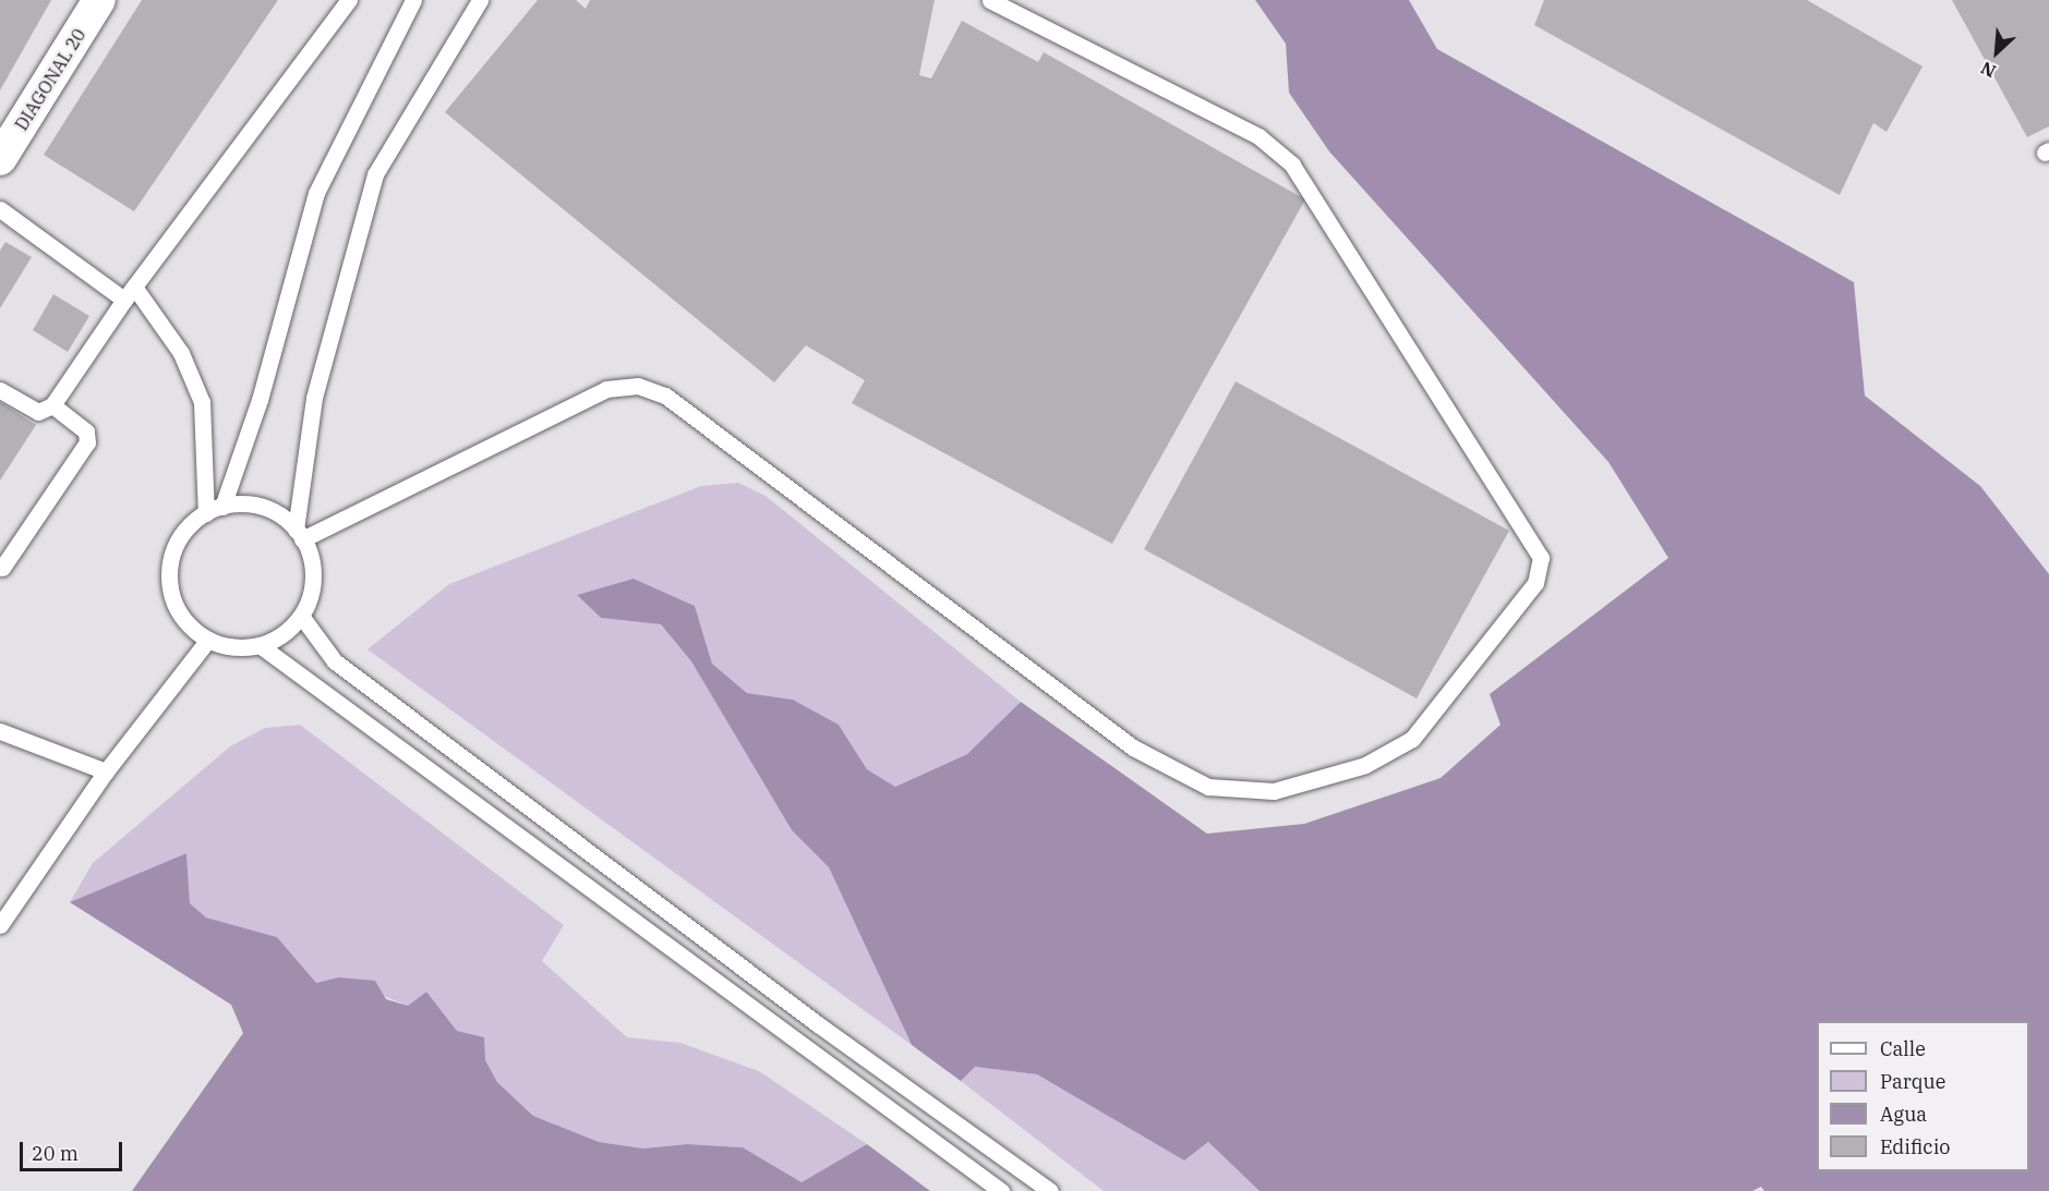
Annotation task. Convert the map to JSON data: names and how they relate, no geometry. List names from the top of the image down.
{
  "streets": {
    "street": ["DIAGONAL 20"]
  },
  "legend": [
    "Calle",
    "Parque",
    "Agua",
    "Edificio"
  ],
  "scale_bar": "20 m",
  "north": "bottom left"
}
